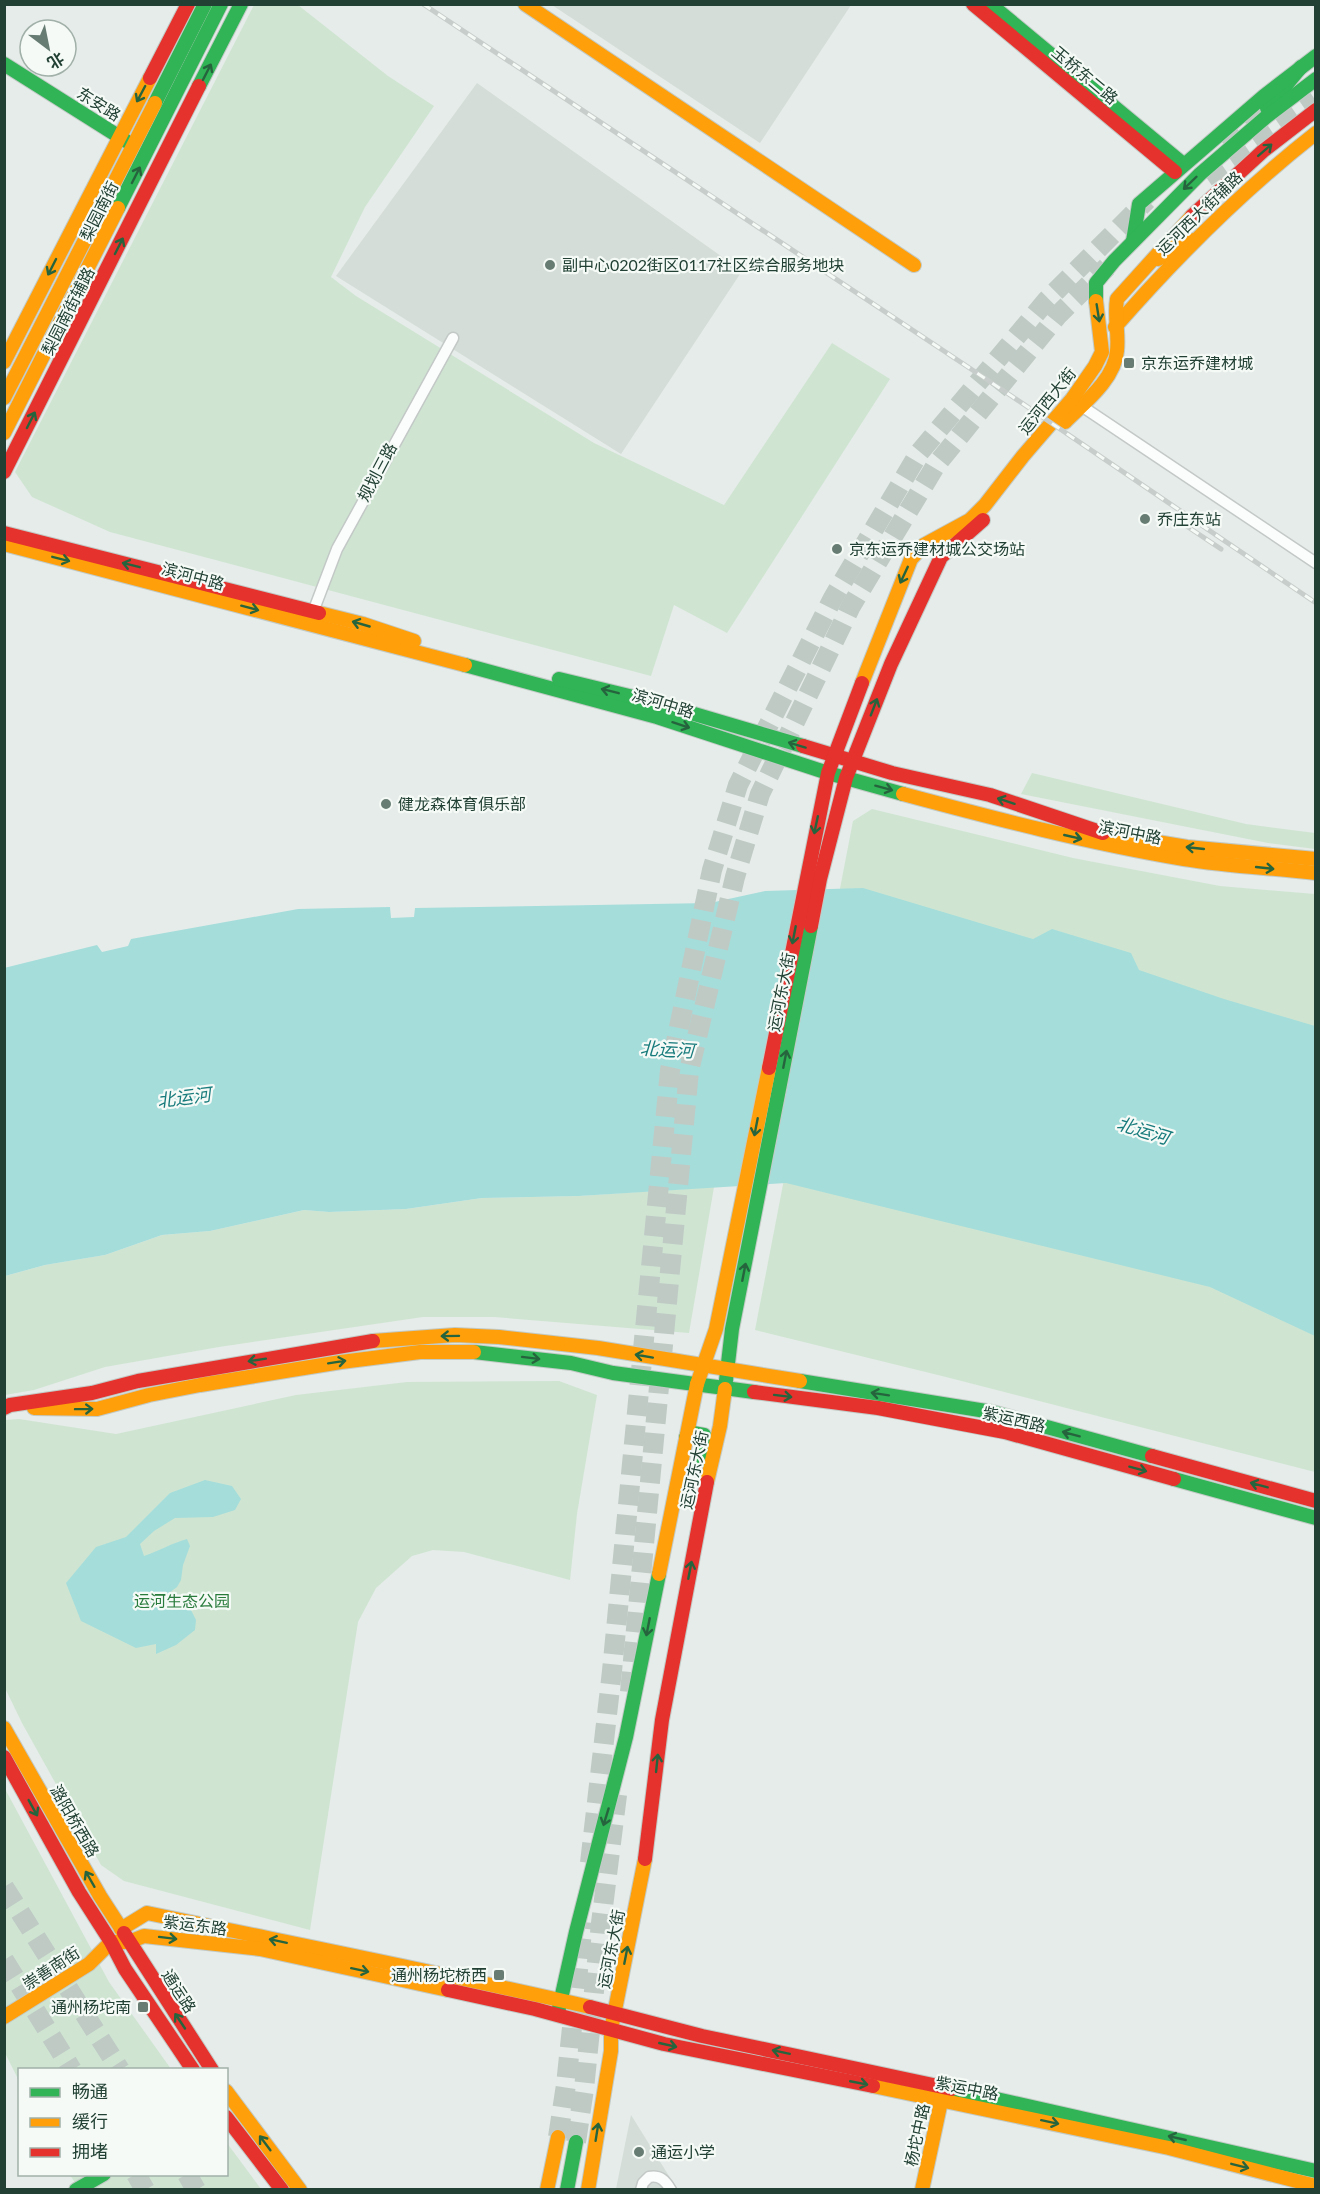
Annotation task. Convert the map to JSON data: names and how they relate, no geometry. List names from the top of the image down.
{
  "streets": {
    "main road": [
      "玉桥东二路",
      "东安路",
      "梨园南街",
      "运河西大街辅路",
      "梨园南街辅路",
      "运河西大街",
      "滨河中路",
      "运河东大街",
      "紫运西路",
      "潞阳桥西路",
      "紫运东路",
      "崇善南街",
      "通运路",
      "紫运中路",
      "杨坨中路"
    ],
    "street": ["规划三路"]
  },
  "crossings": [
    ["东安路", "梨园南街"],
    ["东安路", "梨园南街辅路"],
    ["运河西大街辅路", "运河西大街"],
    ["运河西大街", "滨河中路"],
    ["运河西大街", "运河东大街"],
    ["规划三路", "滨河中路"],
    ["滨河中路", "运河东大街"],
    ["运河东大街", "紫运西路"],
    ["运河东大街", "紫运东路"],
    ["运河东大街", "紫运中路"],
    ["潞阳桥西路", "紫运东路"],
    ["潞阳桥西路", "崇善南街"],
    ["潞阳桥西路", "通运路"],
    ["紫运东路", "崇善南街"],
    ["紫运东路", "通运路"],
    ["紫运东路", "紫运中路"],
    ["崇善南街", "通运路"],
    ["紫运中路", "杨坨中路"]
  ],
  "water": ["北运河"],
  "parks": ["运河生态公园"],
  "places": {
    "other": [
      "副中心0202街区0117社区综合服务地块",
      "乔庄东站",
      "京东运乔建材城公交场站",
      "健龙森体育俱乐部",
      "通运小学"
    ],
    "transit": ["京东运乔建材城", "通州杨坨桥西", "通州杨坨南"]
  },
  "legend": ["畅通", "缓行", "拥堵"],
  "north": "bottom right"
}
